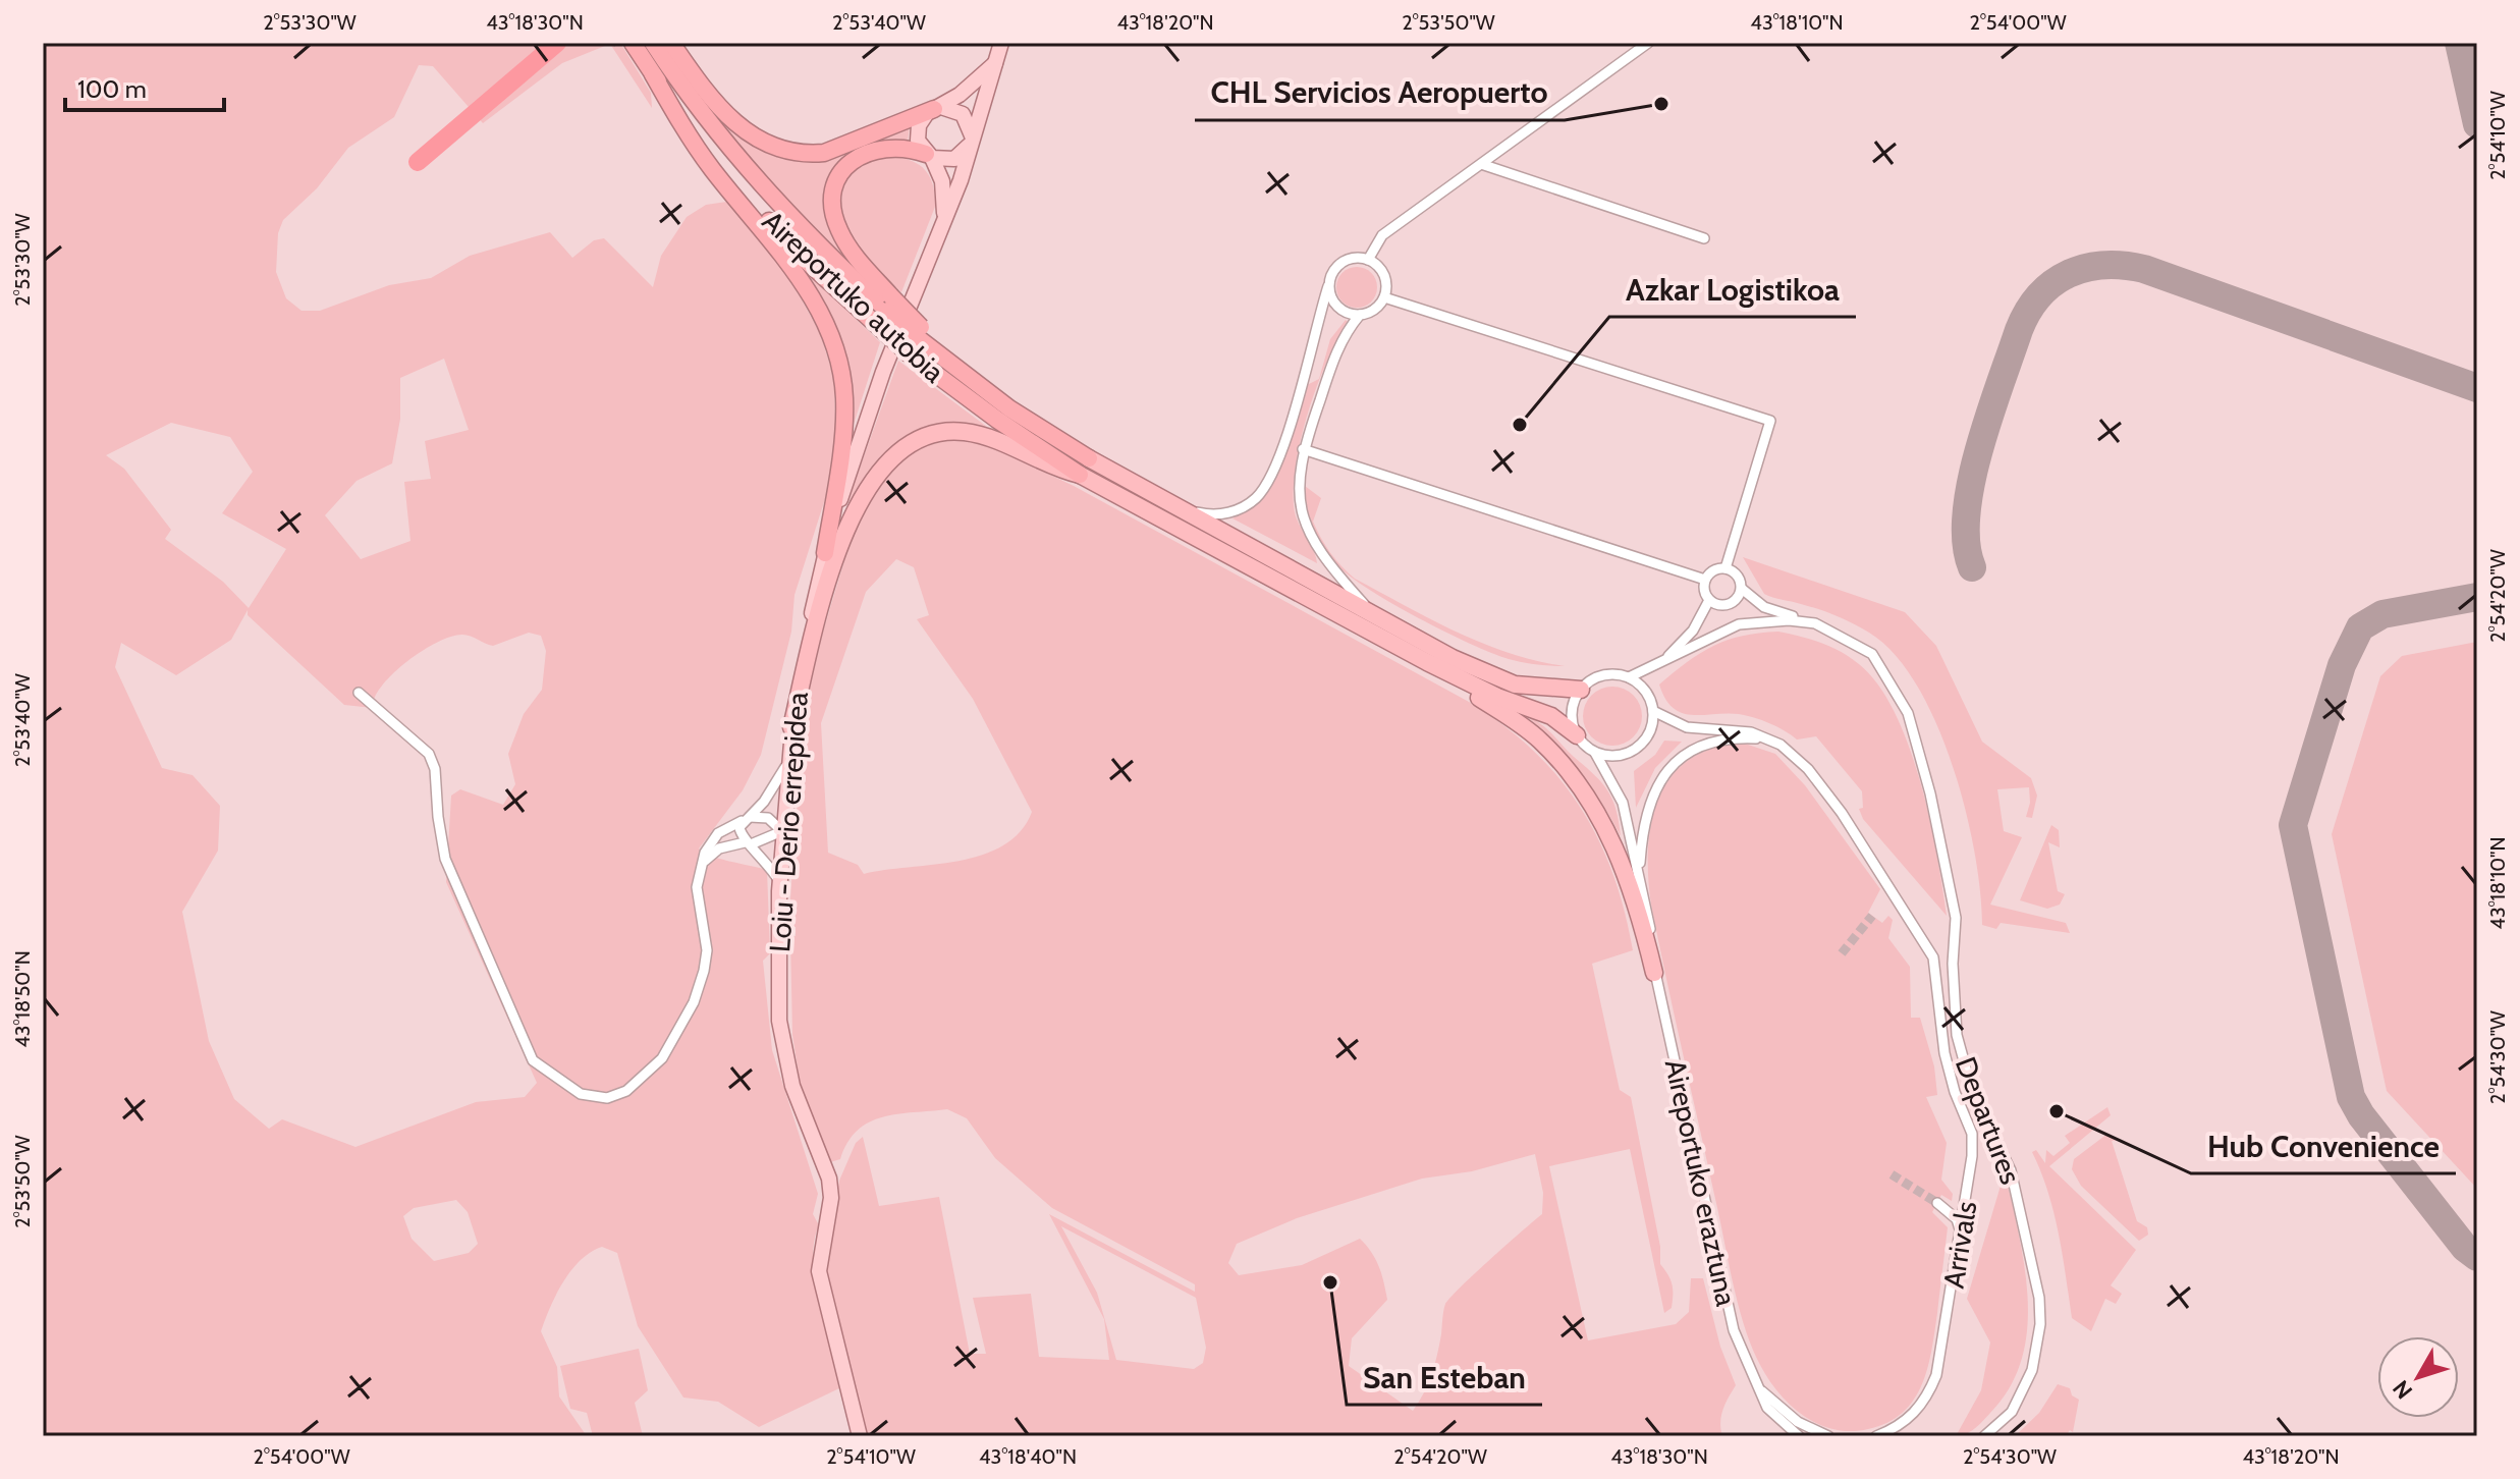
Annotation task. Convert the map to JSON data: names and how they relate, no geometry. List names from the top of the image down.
{
  "streets": {
    "highway": ["Aireportuko autobia"],
    "main road": ["Loiu - Derio errepidea"],
    "street": ["Departures", "Aireportuko eraztuna", "Arrivals"]
  },
  "places": [
    "CHL Servicios Aeropuerto",
    "Azkar Logistikoa",
    "Hub Convenience",
    "San Esteban"
  ],
  "scale_bar": "100 m",
  "north": "bottom left",
  "coordinates": [
    "2°53'30\"W",
    "43°18'30\"N",
    "2°53'40\"W",
    "43°18'20\"N",
    "2°53'50\"W",
    "43°18'10\"N",
    "2°54'00\"W",
    "2°54'10\"W",
    "2°54'20\"W",
    "43°18'50\"N",
    "2°54'30\"W",
    "43°18'40\"N"
  ]
}
